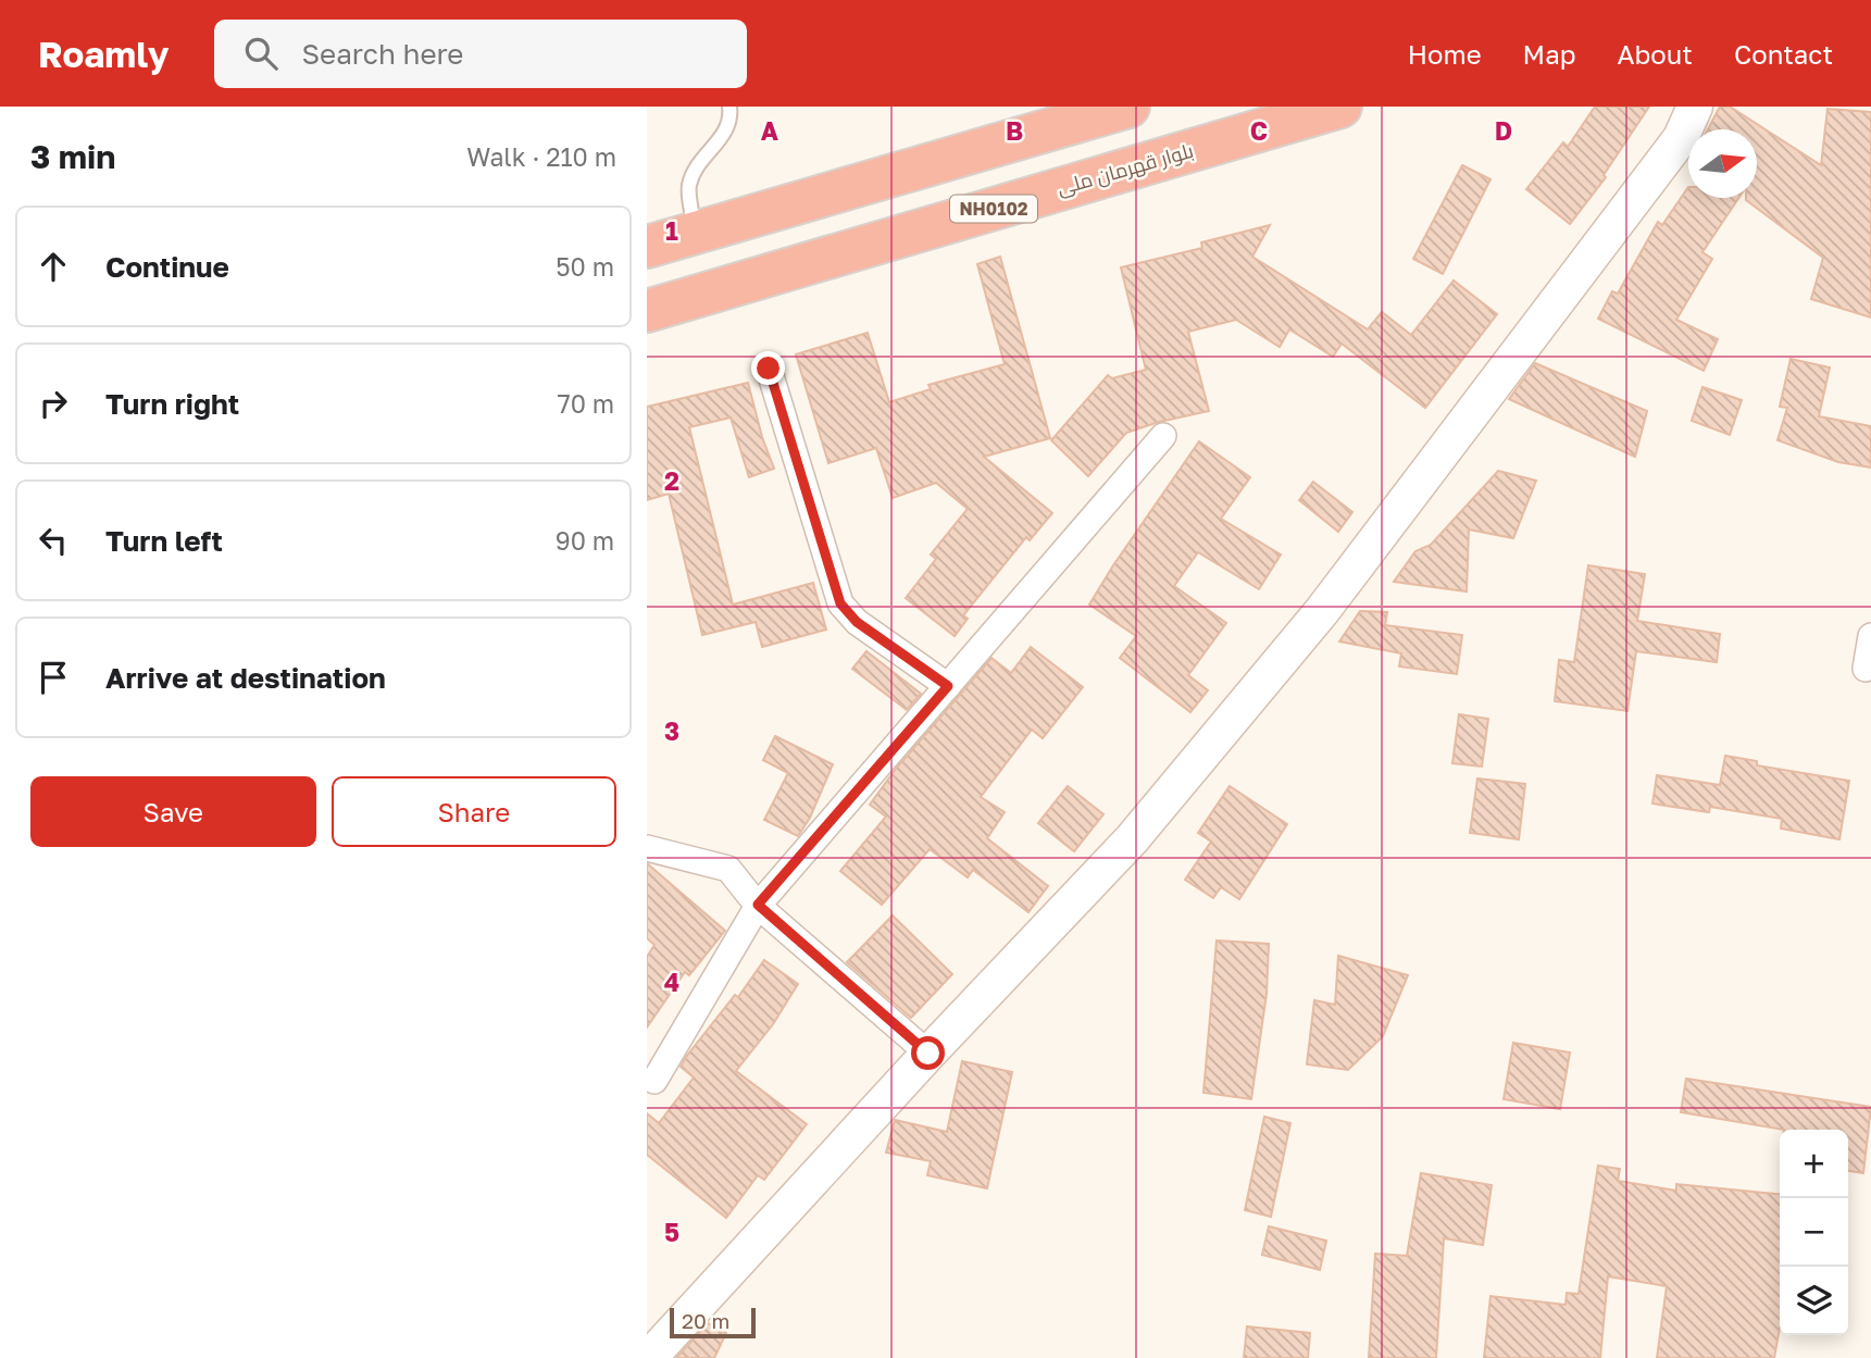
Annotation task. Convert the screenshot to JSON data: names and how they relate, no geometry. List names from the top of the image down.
{
  "streets": {
    "highway": ["بلوار قهرمان ملی", "NH0102"]
  },
  "scale_bar": "20 m",
  "north": "right",
  "page": {
    "header": "Roamly",
    "search": "Search here",
    "nav": [
      "Home",
      "Map",
      "About",
      "Contact"
    ],
    "heading": ["3 min", "Walk · 210 m"],
    "list": [
      ["Continue", "50 m"],
      ["Turn right", "70 m"],
      ["Turn left", "90 m"],
      "Arrive at destination"
    ],
    "buttons": ["Save", "Share"],
    "map_buttons": ["+", "−"],
    "scale": "20 m"
  },
  "grid": {
    "columns": [
      "A",
      "B",
      "C",
      "D"
    ],
    "rows": [
      "1",
      "2",
      "3",
      "4",
      "5"
    ]
  }
}
